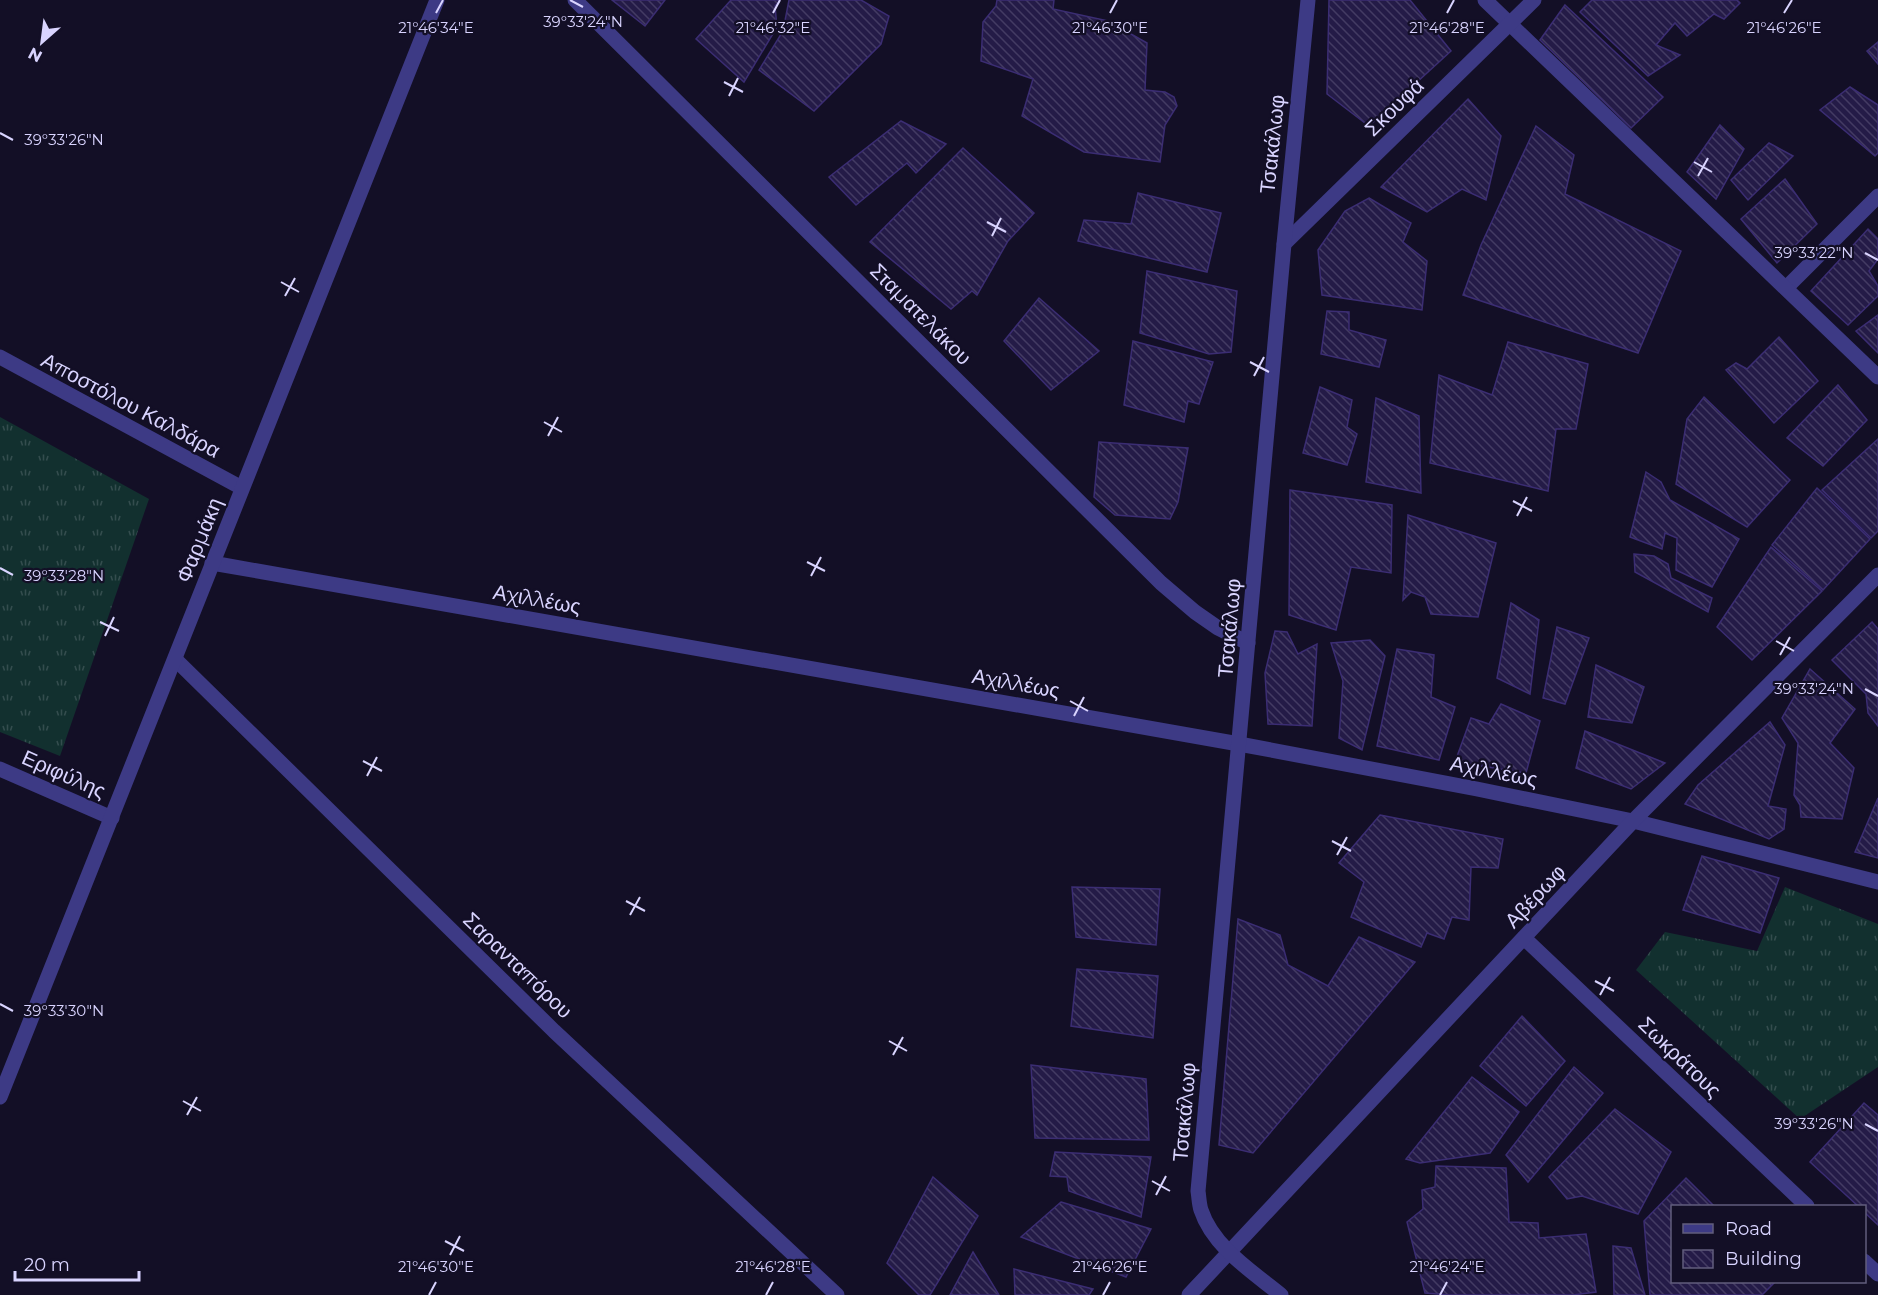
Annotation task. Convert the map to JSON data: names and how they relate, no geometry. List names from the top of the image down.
{
  "streets": {
    "street": [
      "Σκουφά",
      "Τσακάλωφ",
      "Σταματελάκου",
      "Αποστόλου Καλδάρα",
      "Φαρμάκη",
      "Αχιλλέως",
      "Εριφύλης",
      "Αβέρωφ",
      "Σαρανταπόρου",
      "Σωκράτους"
    ]
  },
  "crossings": [
    ["Σκουφά", "Τσακάλωφ"],
    ["Τσακάλωφ", "Σταματελάκου"],
    ["Τσακάλωφ", "Αχιλλέως"],
    ["Τσακάλωφ", "Αβέρωφ"],
    ["Αποστόλου Καλδάρα", "Φαρμάκη"],
    ["Φαρμάκη", "Αχιλλέως"],
    ["Φαρμάκη", "Εριφύλης"],
    ["Φαρμάκη", "Σαρανταπόρου"],
    ["Αχιλλέως", "Αβέρωφ"],
    ["Αβέρωφ", "Σωκράτους"]
  ],
  "legend": ["Road", "Building"],
  "scale_bar": "20 m",
  "north": "bottom left",
  "coordinates": [
    "39°33'24\"N",
    "21°46'34\"E",
    "21°46'32\"E",
    "21°46'30\"E",
    "21°46'28\"E",
    "21°46'26\"E",
    "39°33'26\"N",
    "39°33'22\"N",
    "39°33'28\"N",
    "39°33'30\"N",
    "21°46'24\"E"
  ]
}
